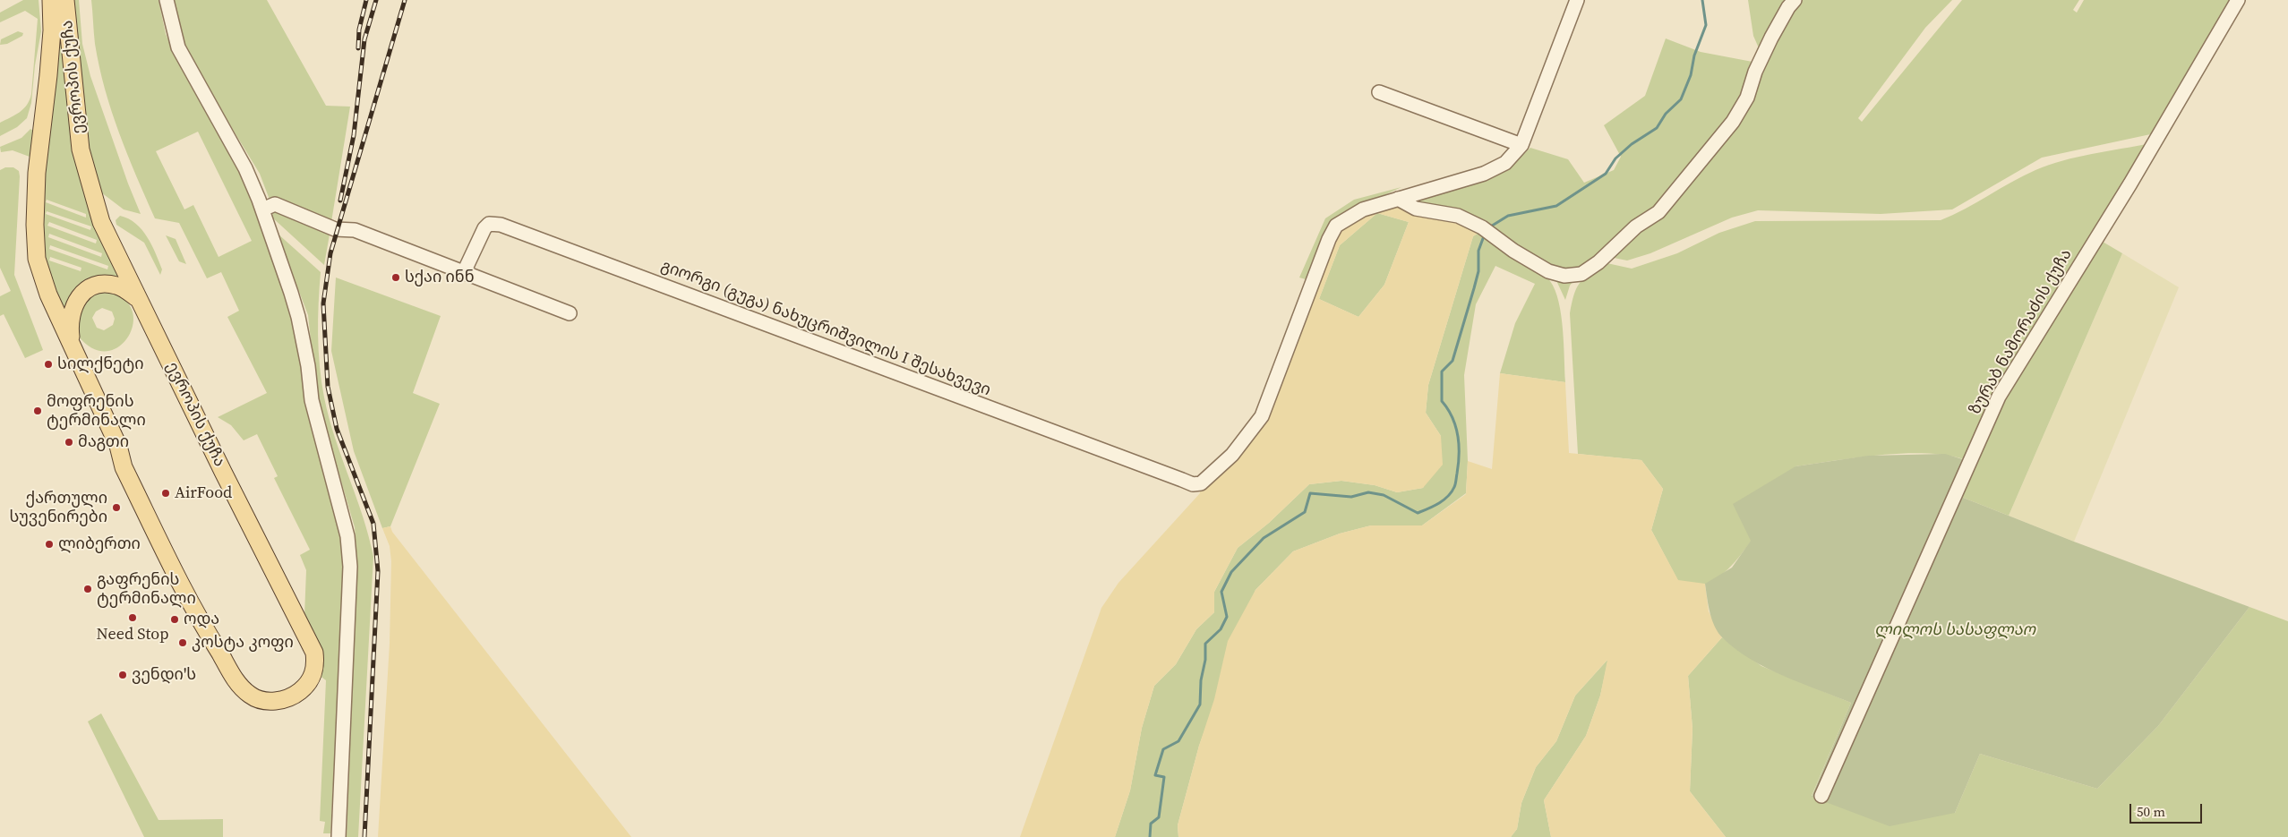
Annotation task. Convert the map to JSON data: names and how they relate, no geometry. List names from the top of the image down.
{
  "streets": {
    "main road": ["ევროპის ქუჩა"],
    "street": ["გიორგი (გუგა) ნახუცრიშვილის I შესახვევი", "ზურაბ ნამორაძის ქუჩა"]
  },
  "parks": ["ლილოს სასაფლაო"],
  "places": [
    "სქაი ინნ",
    "სილქნეტი",
    "მოფრენის ტერმინალი",
    "მაგთი",
    "AirFood",
    "ქართული სუვენირები",
    "ლიბერთი",
    "გაფრენის ტერმინალი",
    "Need Stop",
    "ოდა",
    "კოსტა კოფი",
    "ვენდი'ს"
  ],
  "scale_bar": "50 m"
}
